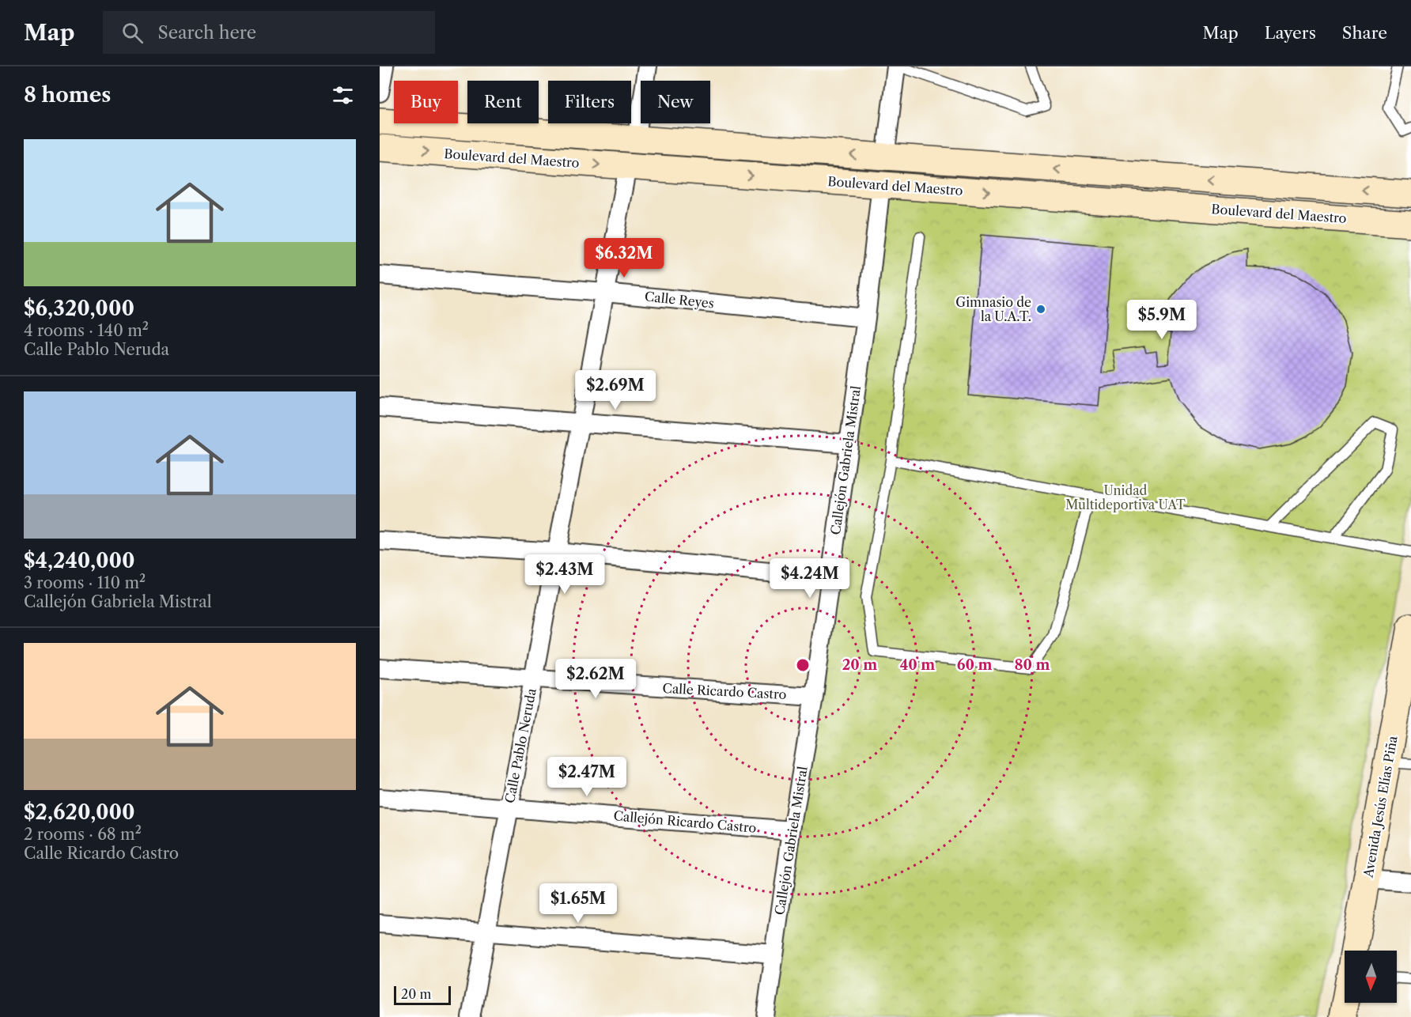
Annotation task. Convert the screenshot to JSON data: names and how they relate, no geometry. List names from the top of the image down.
{
  "streets": {
    "main road": ["Boulevard del Maestro", "Avenida Jesús Elías Piña"],
    "street": [
      "Calle Reyes",
      "Callejón Gabriela Mistral",
      "Calle Ricardo Castro",
      "Calle Pablo Neruda",
      "Callejón Ricardo Castro"
    ]
  },
  "crossings": [
    ["Boulevard del Maestro", "Callejón Gabriela Mistral"],
    ["Boulevard del Maestro", "Calle Pablo Neruda"],
    ["Calle Reyes", "Callejón Gabriela Mistral"],
    ["Calle Reyes", "Calle Pablo Neruda"],
    ["Callejón Gabriela Mistral", "Calle Ricardo Castro"],
    ["Callejón Gabriela Mistral", "Callejón Ricardo Castro"],
    ["Calle Ricardo Castro", "Calle Pablo Neruda"],
    ["Calle Pablo Neruda", "Callejón Ricardo Castro"]
  ],
  "parks": ["Unidad Multideportiva UAT"],
  "places": ["Gimnasio de la U.A.T."],
  "scale_bar": "20 m",
  "north": "bottom",
  "page": {
    "header": "Map",
    "search": "Search here",
    "nav": ["Map", "Layers", "Share"],
    "heading": "8 homes",
    "chip": [
      "Buy",
      "Rent",
      "Filters",
      "New"
    ],
    "list": [
      {
        "name": "$6,320,000",
        "note": "4 rooms · 140 m² · Calle Pablo Neruda"
      },
      {
        "name": "$4,240,000",
        "note": "3 rooms · 110 m² · Callejón Gabriela Mistral"
      },
      {
        "name": "$2,620,000",
        "note": "2 rooms · 68 m² · Calle Ricardo Castro"
      }
    ],
    "price": [
      "$6.32M",
      "$5.9M",
      "$2.69M",
      "$2.43M",
      "$4.24M",
      "$2.62M",
      "$2.47M",
      "$1.65M"
    ],
    "scale": "20 m"
  },
  "rings": [
    "20 m",
    "40 m",
    "60 m",
    "80 m"
  ]
}
